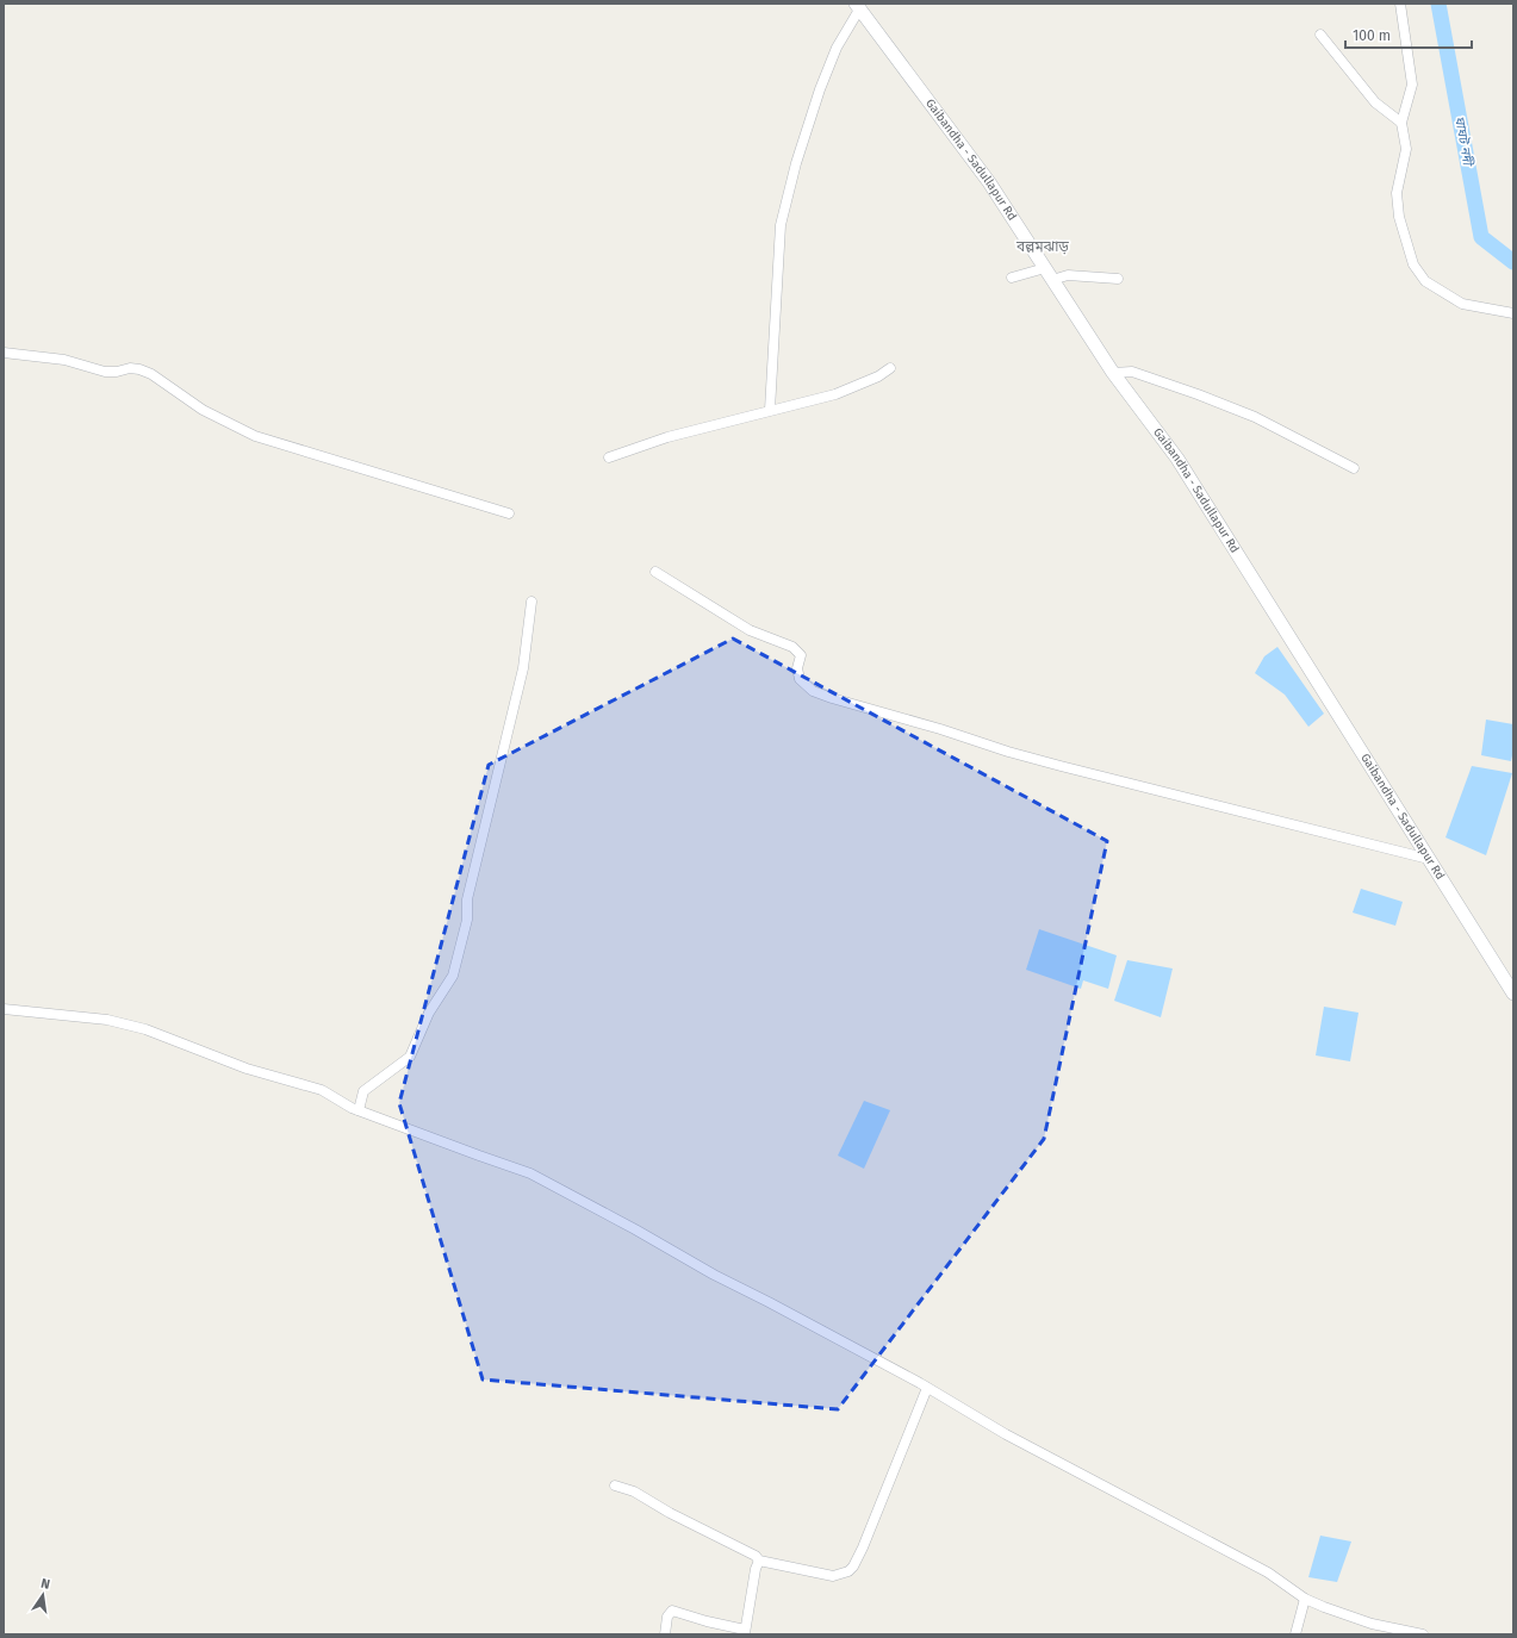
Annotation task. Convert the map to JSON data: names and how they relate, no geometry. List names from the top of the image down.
{
  "streets": {
    "main road": ["Gaibandha - Sadullapur Rd"]
  },
  "districts": ["বল্লমঝাড়"],
  "water": ["ঘাঘট নদী"],
  "scale_bar": "100 m",
  "north": "top"
}
